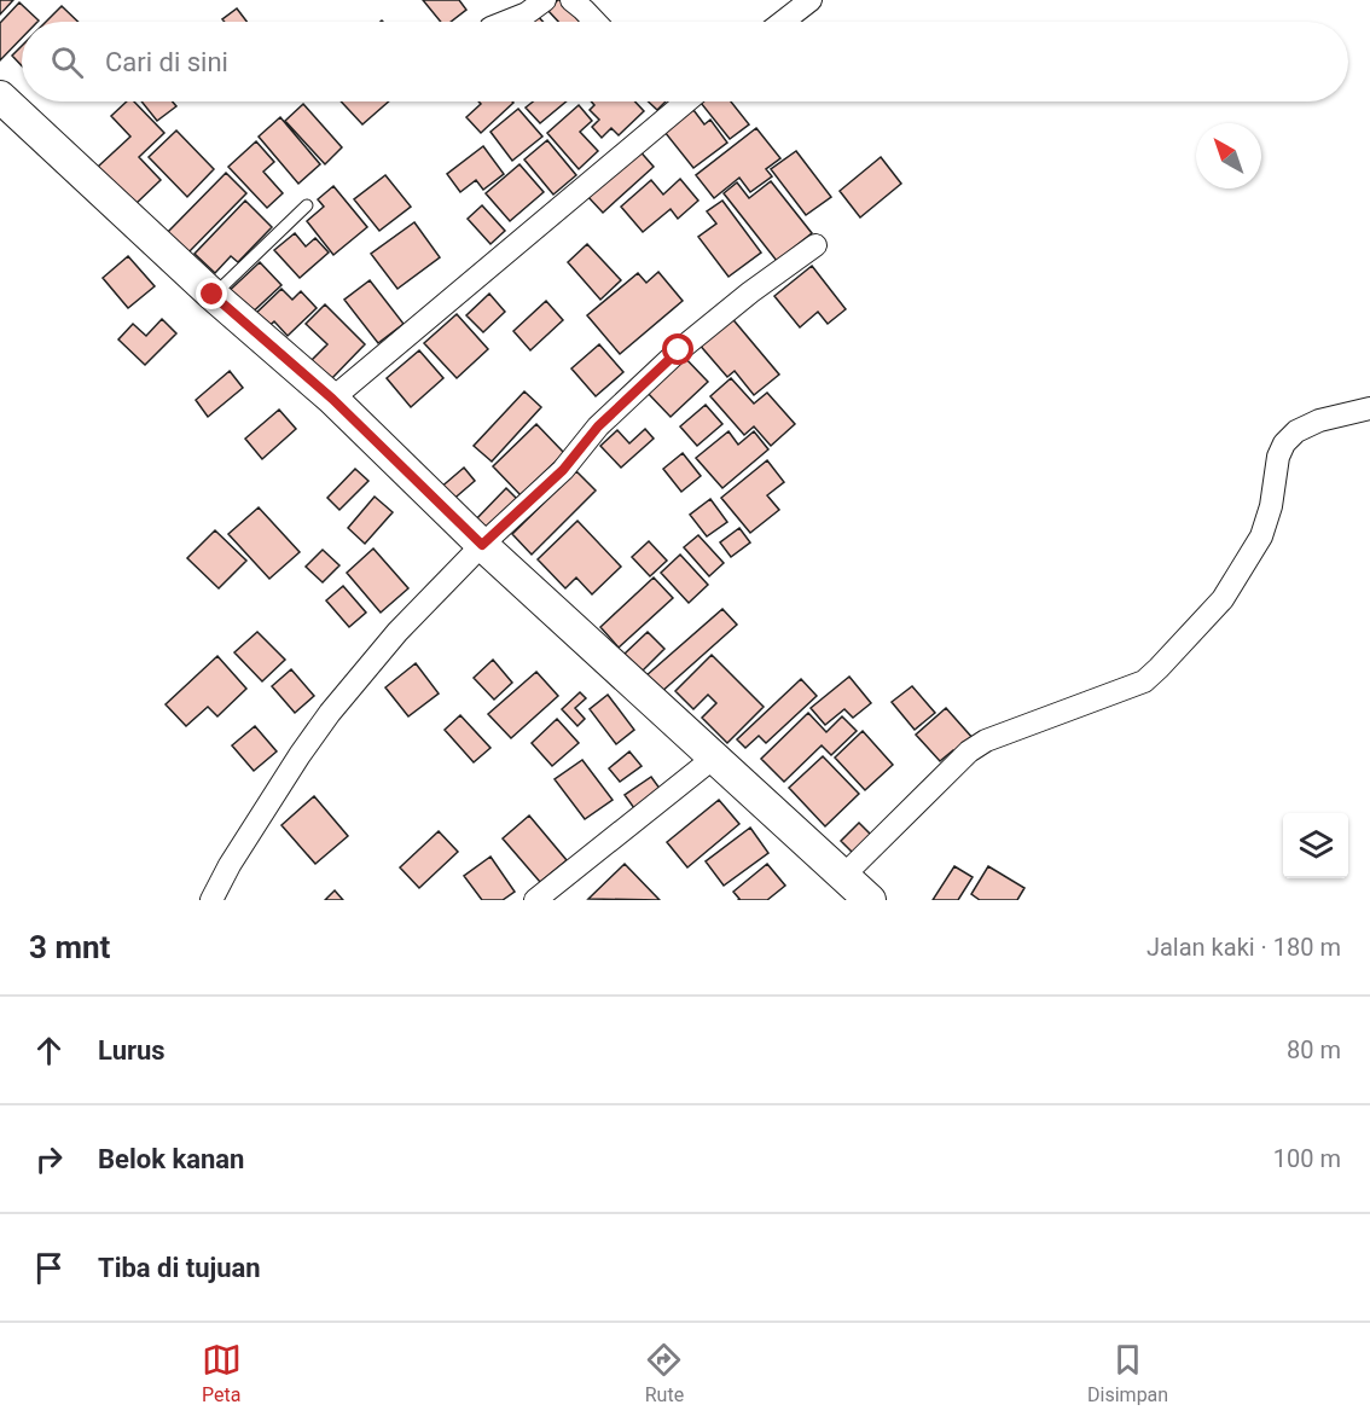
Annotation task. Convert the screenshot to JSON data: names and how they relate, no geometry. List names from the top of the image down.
{
  "north": "top left",
  "page": {
    "search": "Cari di sini",
    "heading": ["3 mnt", "Jalan kaki · 180 m"],
    "list": [
      ["Lurus", "80 m"],
      ["Belok kanan", "100 m"],
      "Tiba di tujuan"
    ],
    "nav": ["Peta", "Rute", "Disimpan"]
  }
}
